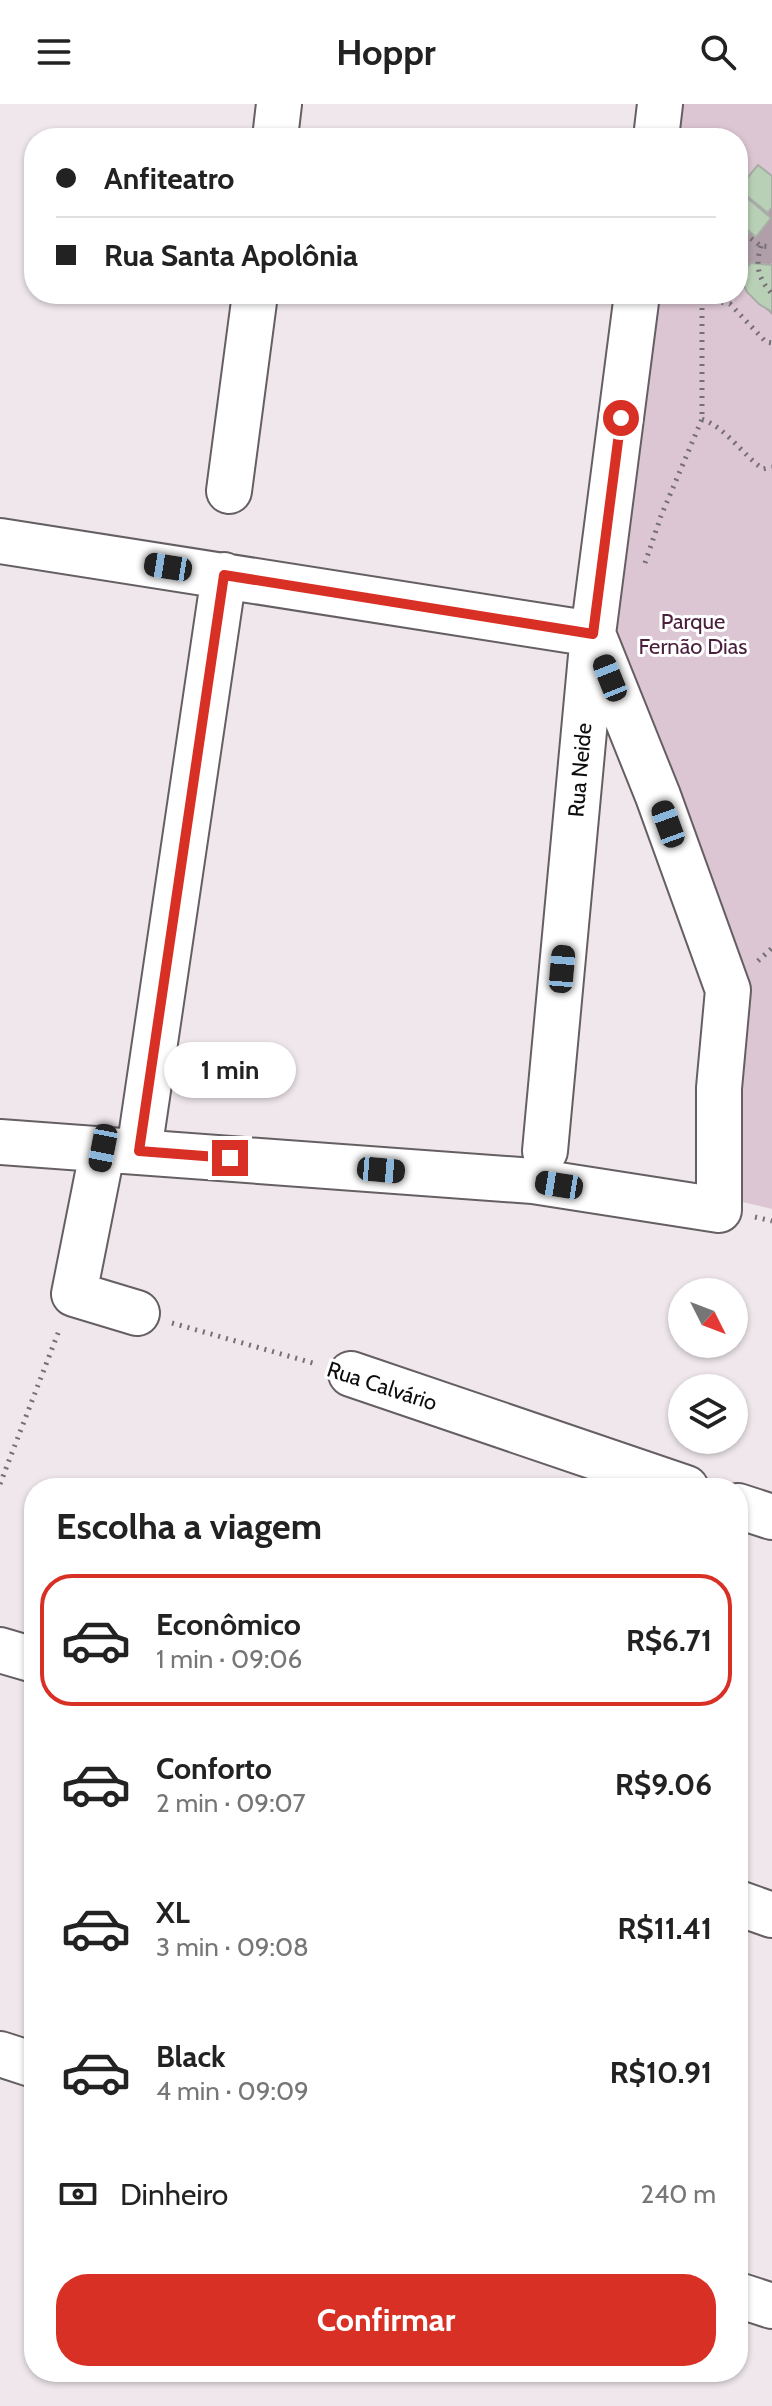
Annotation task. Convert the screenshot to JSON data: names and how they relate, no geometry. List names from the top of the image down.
{
  "streets": {
    "street": ["Rua Neide", "Rua Calvário"]
  },
  "parks": ["Parque Fernão Dias"],
  "north": "bottom right",
  "page": {
    "header": "Hoppr",
    "banner": ["Anfiteatro", "Rua Santa Apolônia"],
    "bubble": "1 min",
    "heading": "Escolha a viagem",
    "list": [
      {
        "name": "Econômico",
        "note": "1 min · 09:06",
        "value": "R$6.71"
      },
      {
        "name": "Conforto",
        "note": "2 min · 09:07",
        "value": "R$9.06"
      },
      {
        "name": "XL",
        "note": "3 min · 09:08",
        "value": "R$11.41"
      },
      {
        "name": "Black",
        "note": "4 min · 09:09",
        "value": "R$10.91"
      }
    ],
    "pay": ["Dinheiro", "240 m"],
    "buttons": "Confirmar"
  }
}
